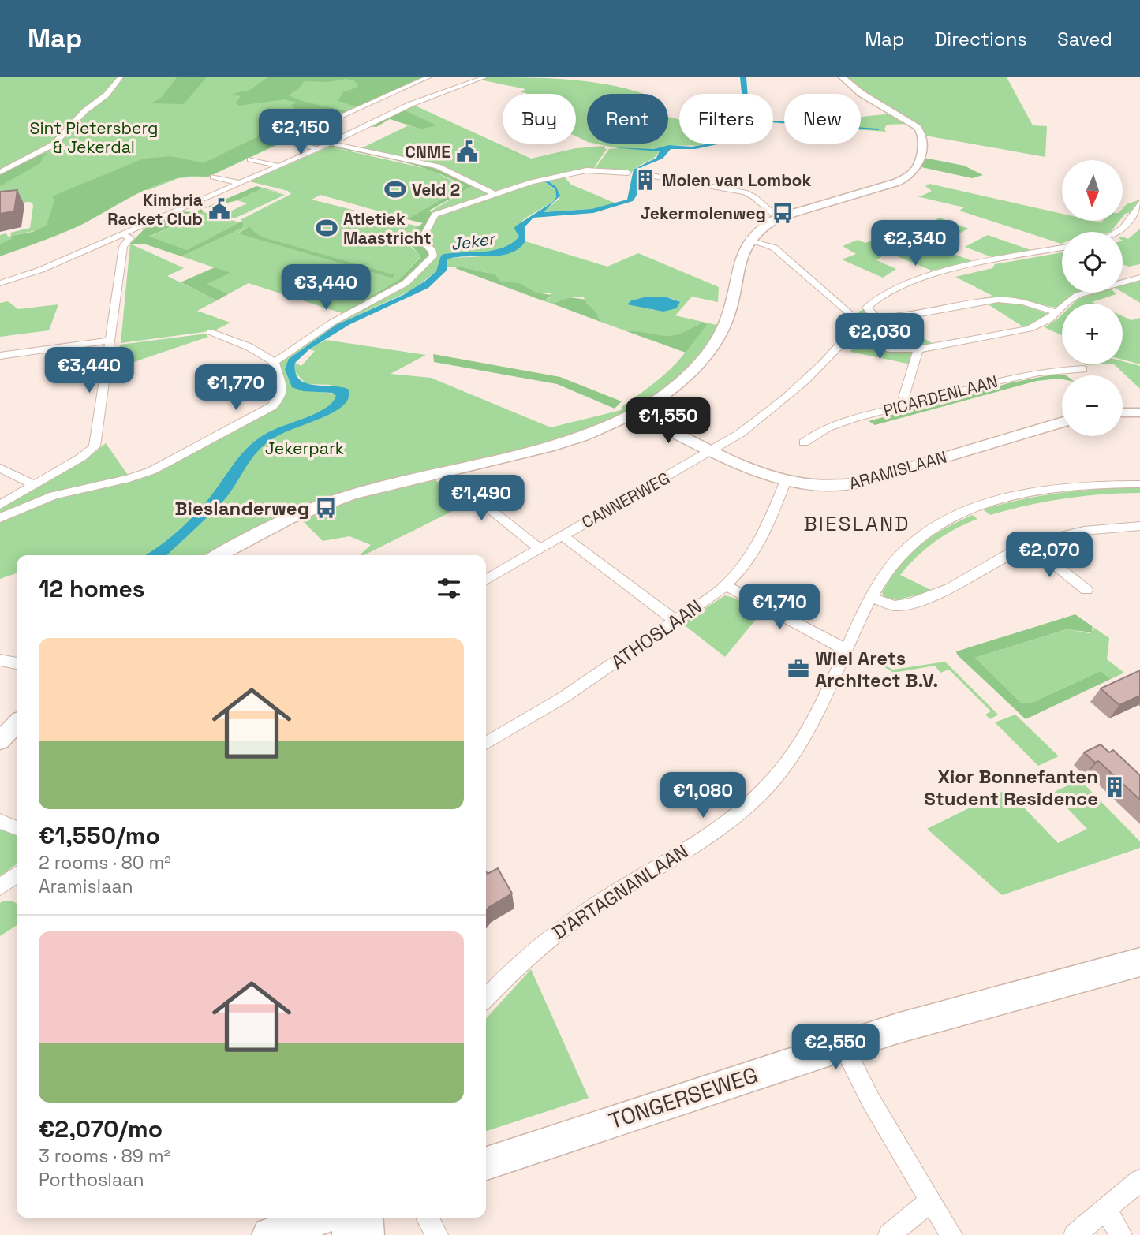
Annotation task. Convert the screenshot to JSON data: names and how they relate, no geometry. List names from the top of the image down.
{
  "streets": {
    "main road": ["ARAMISLAAN", "TONGERSEWEG"],
    "street": [
      "PICARDENLAAN",
      "CANNERWEG",
      "ATHOSLAAN",
      "D'ARTAGNANLAAN"
    ]
  },
  "crossings": [
    ["ARAMISLAAN", "CANNERWEG"],
    ["ARAMISLAAN", "ATHOSLAAN"]
  ],
  "districts": ["BIESLAND"],
  "water": ["Jeker"],
  "parks": ["Sint Pietersberg & Jekerdal", "Jekerpark"],
  "places": {
    "public building": ["CNME", "Kimbria Racket Club"],
    "building": ["Molen van Lombok", "Xior Bonnefanten Student Residence"],
    "sports": ["Veld 2", "Atletiek Maastricht"],
    "bus stop": ["Jekermolenweg", "Bieslanderweg"],
    "office": ["Wiel Arets Architect B.V."]
  },
  "north": "bottom",
  "page": {
    "header": "Map",
    "nav": ["Map", "Directions", "Saved"],
    "chip": [
      "Buy",
      "Rent",
      "Filters",
      "New"
    ],
    "price": [
      "€2,150",
      "€2,340",
      "€3,440",
      "€2,030",
      "€3,440",
      "€1,770",
      "€1,550",
      "€1,490",
      "€2,070",
      "€1,710",
      "€1,080",
      "€2,550"
    ],
    "map_buttons": ["+", "−"],
    "heading": "12 homes",
    "list": [
      {
        "name": "€1,550/mo",
        "note": "2 rooms · 80 m² · Aramislaan"
      },
      {
        "name": "€2,070/mo",
        "note": "3 rooms · 89 m² · Porthoslaan"
      }
    ]
  }
}
